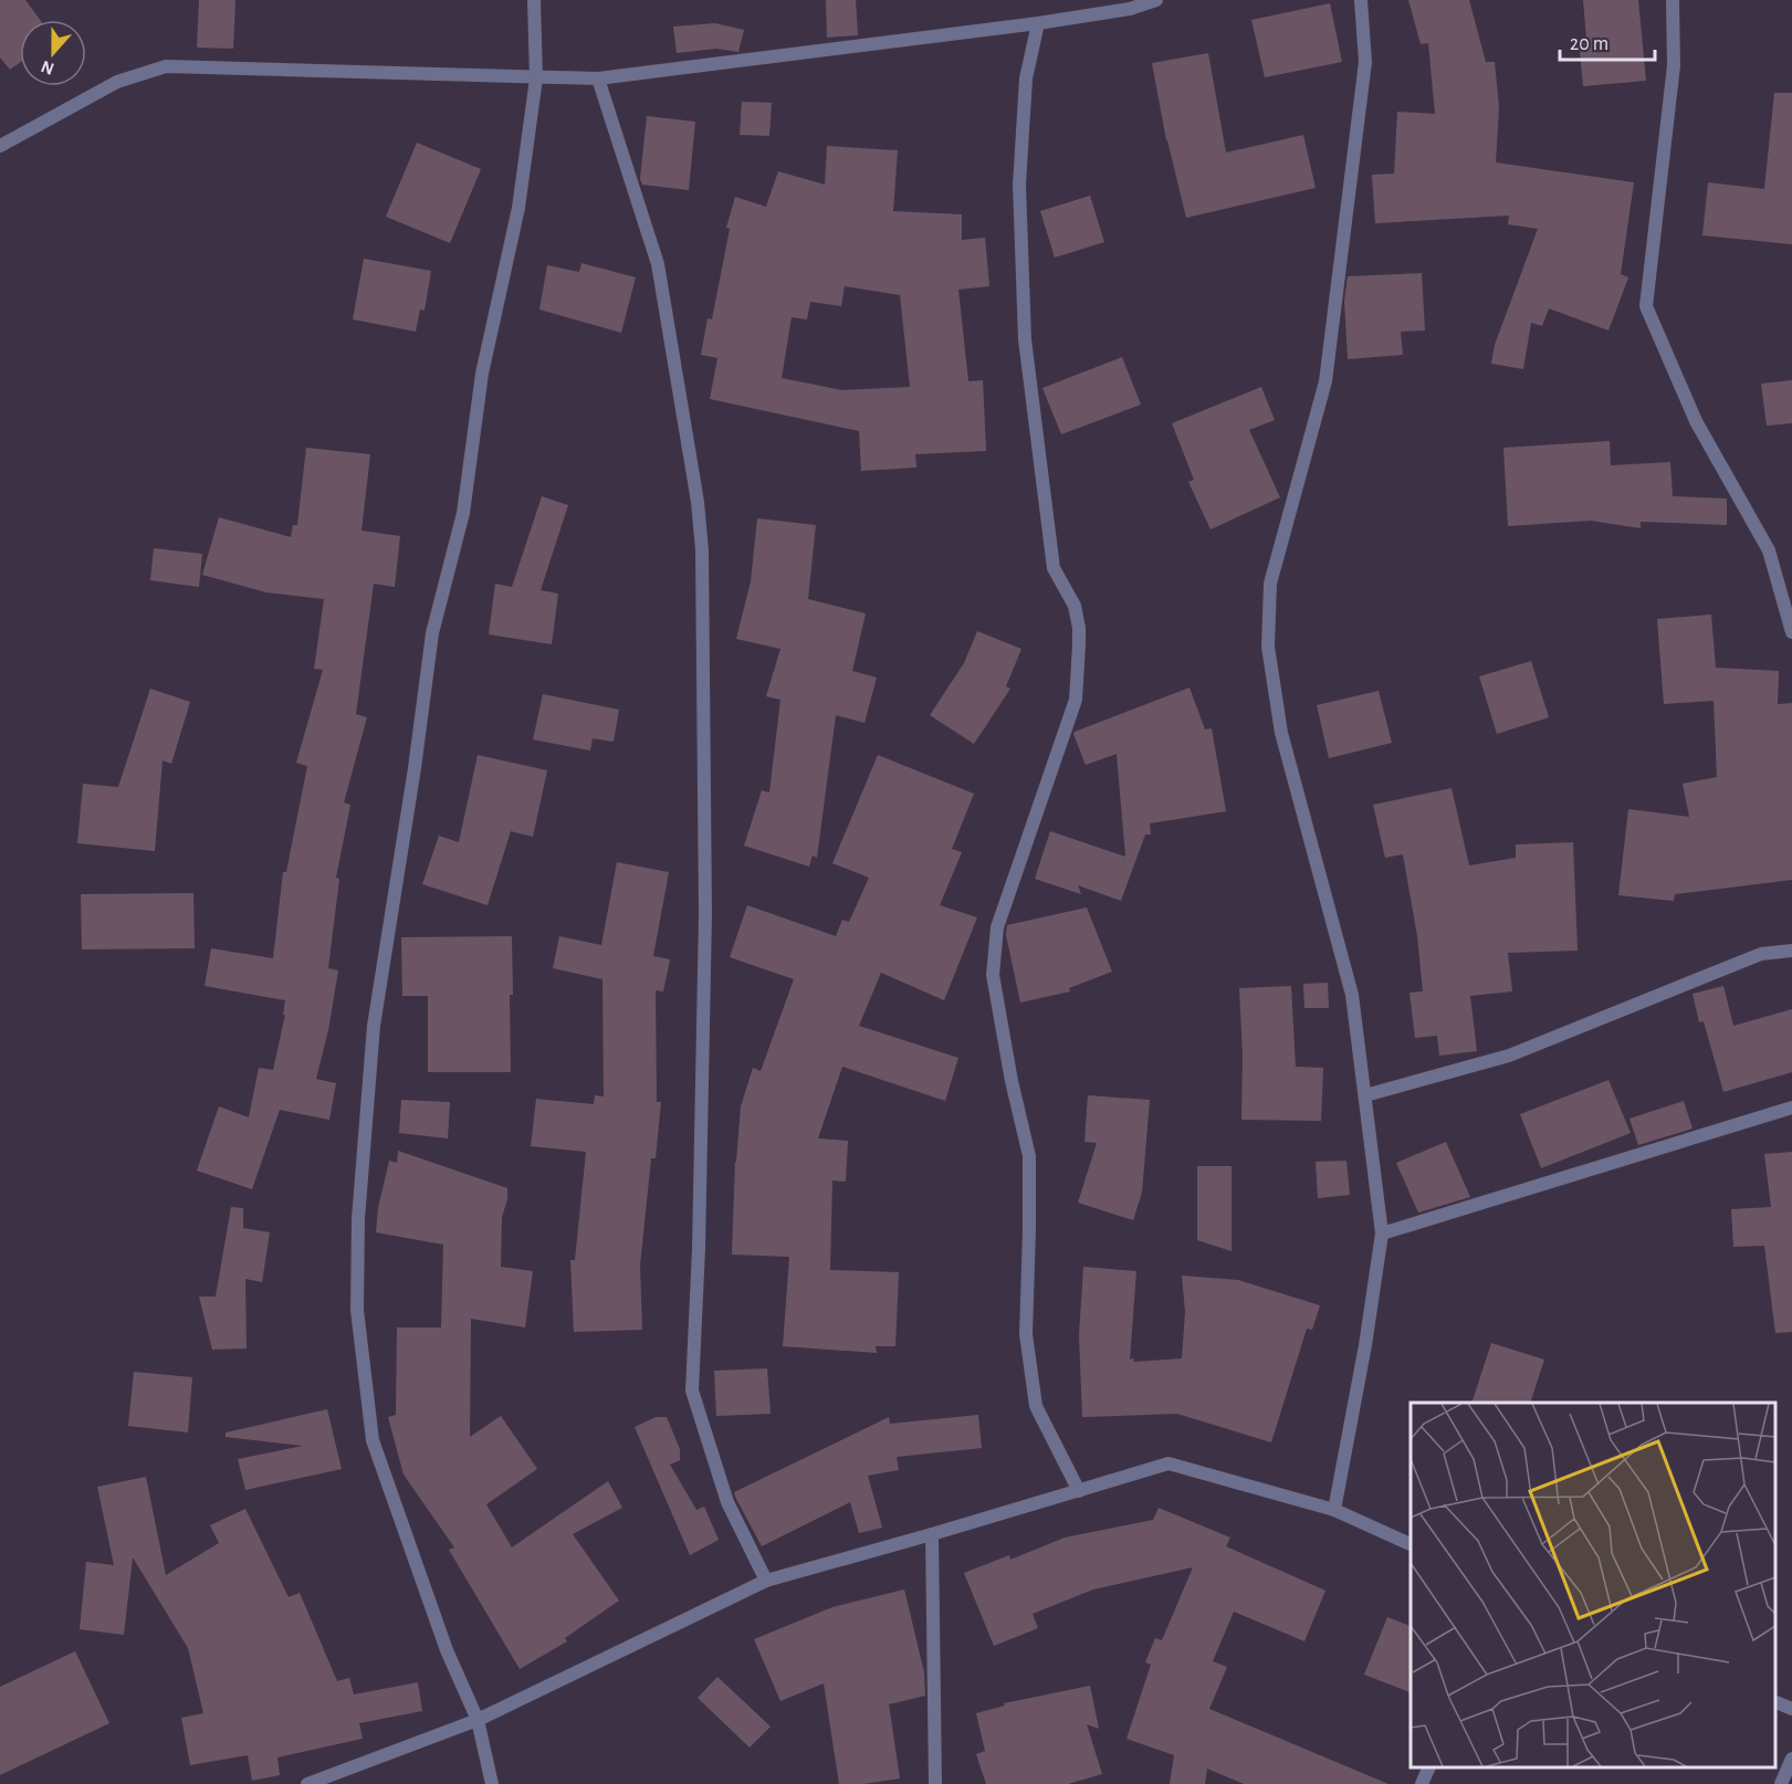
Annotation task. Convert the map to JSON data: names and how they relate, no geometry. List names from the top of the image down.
{
  "scale_bar": "20 m",
  "north": "bottom"
}
